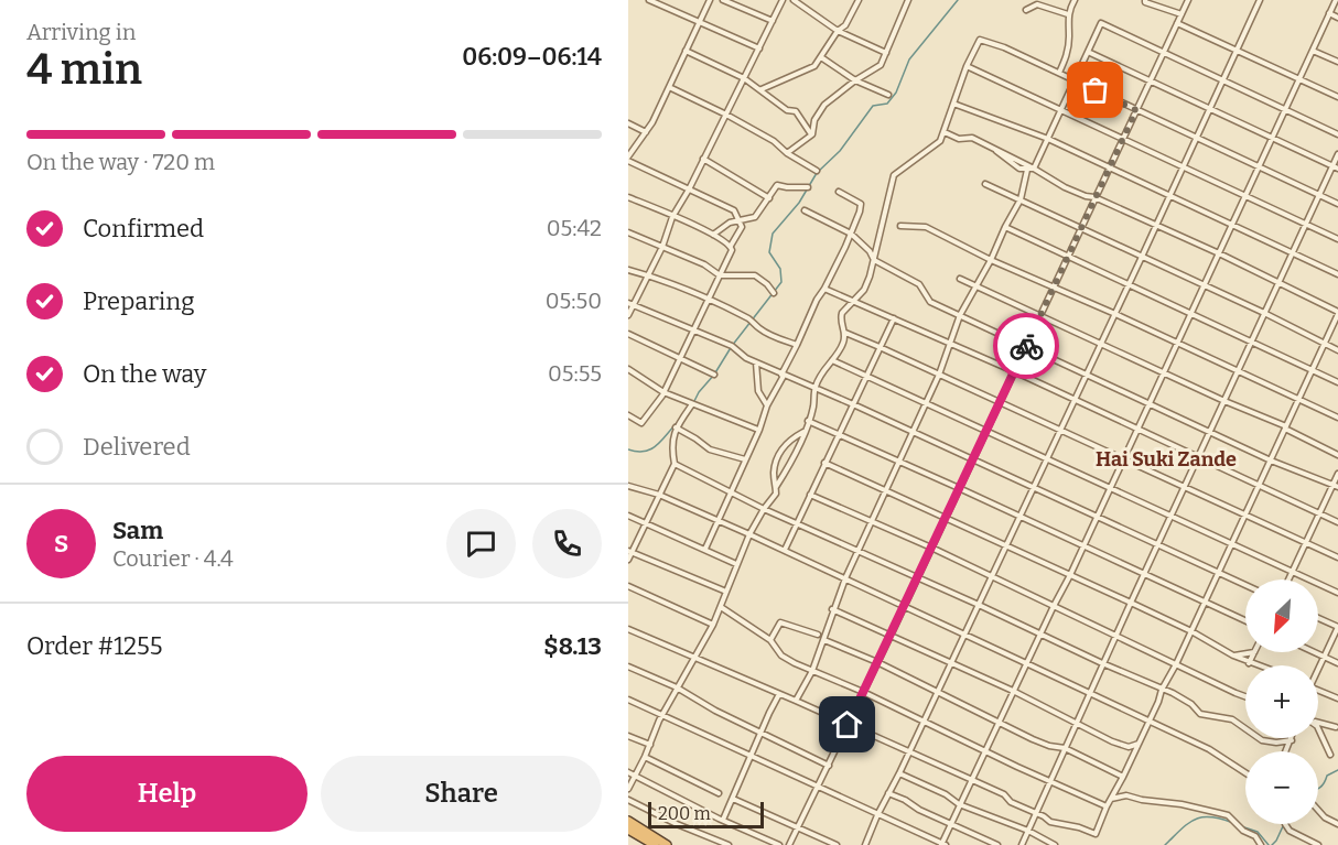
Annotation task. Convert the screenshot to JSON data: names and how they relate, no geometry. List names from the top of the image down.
{
  "districts": ["Hai Suki Zande"],
  "scale_bar": "200 m",
  "north": "bottom left",
  "page": {
    "heading": ["4 min", "Arriving in", "06:09–06:14"],
    "panel": [
      "Sam",
      "Courier · 4.4",
      "Order #1255",
      "$8.13"
    ],
    "bar": "On the way · 720 m",
    "list": [
      ["Confirmed", "05:42"],
      ["Preparing", "05:50"],
      ["On the way", "05:55"],
      "Delivered"
    ],
    "round": "S",
    "map_buttons": ["+", "−"],
    "buttons": ["Help", "Share"],
    "scale": "200 m"
  }
}
